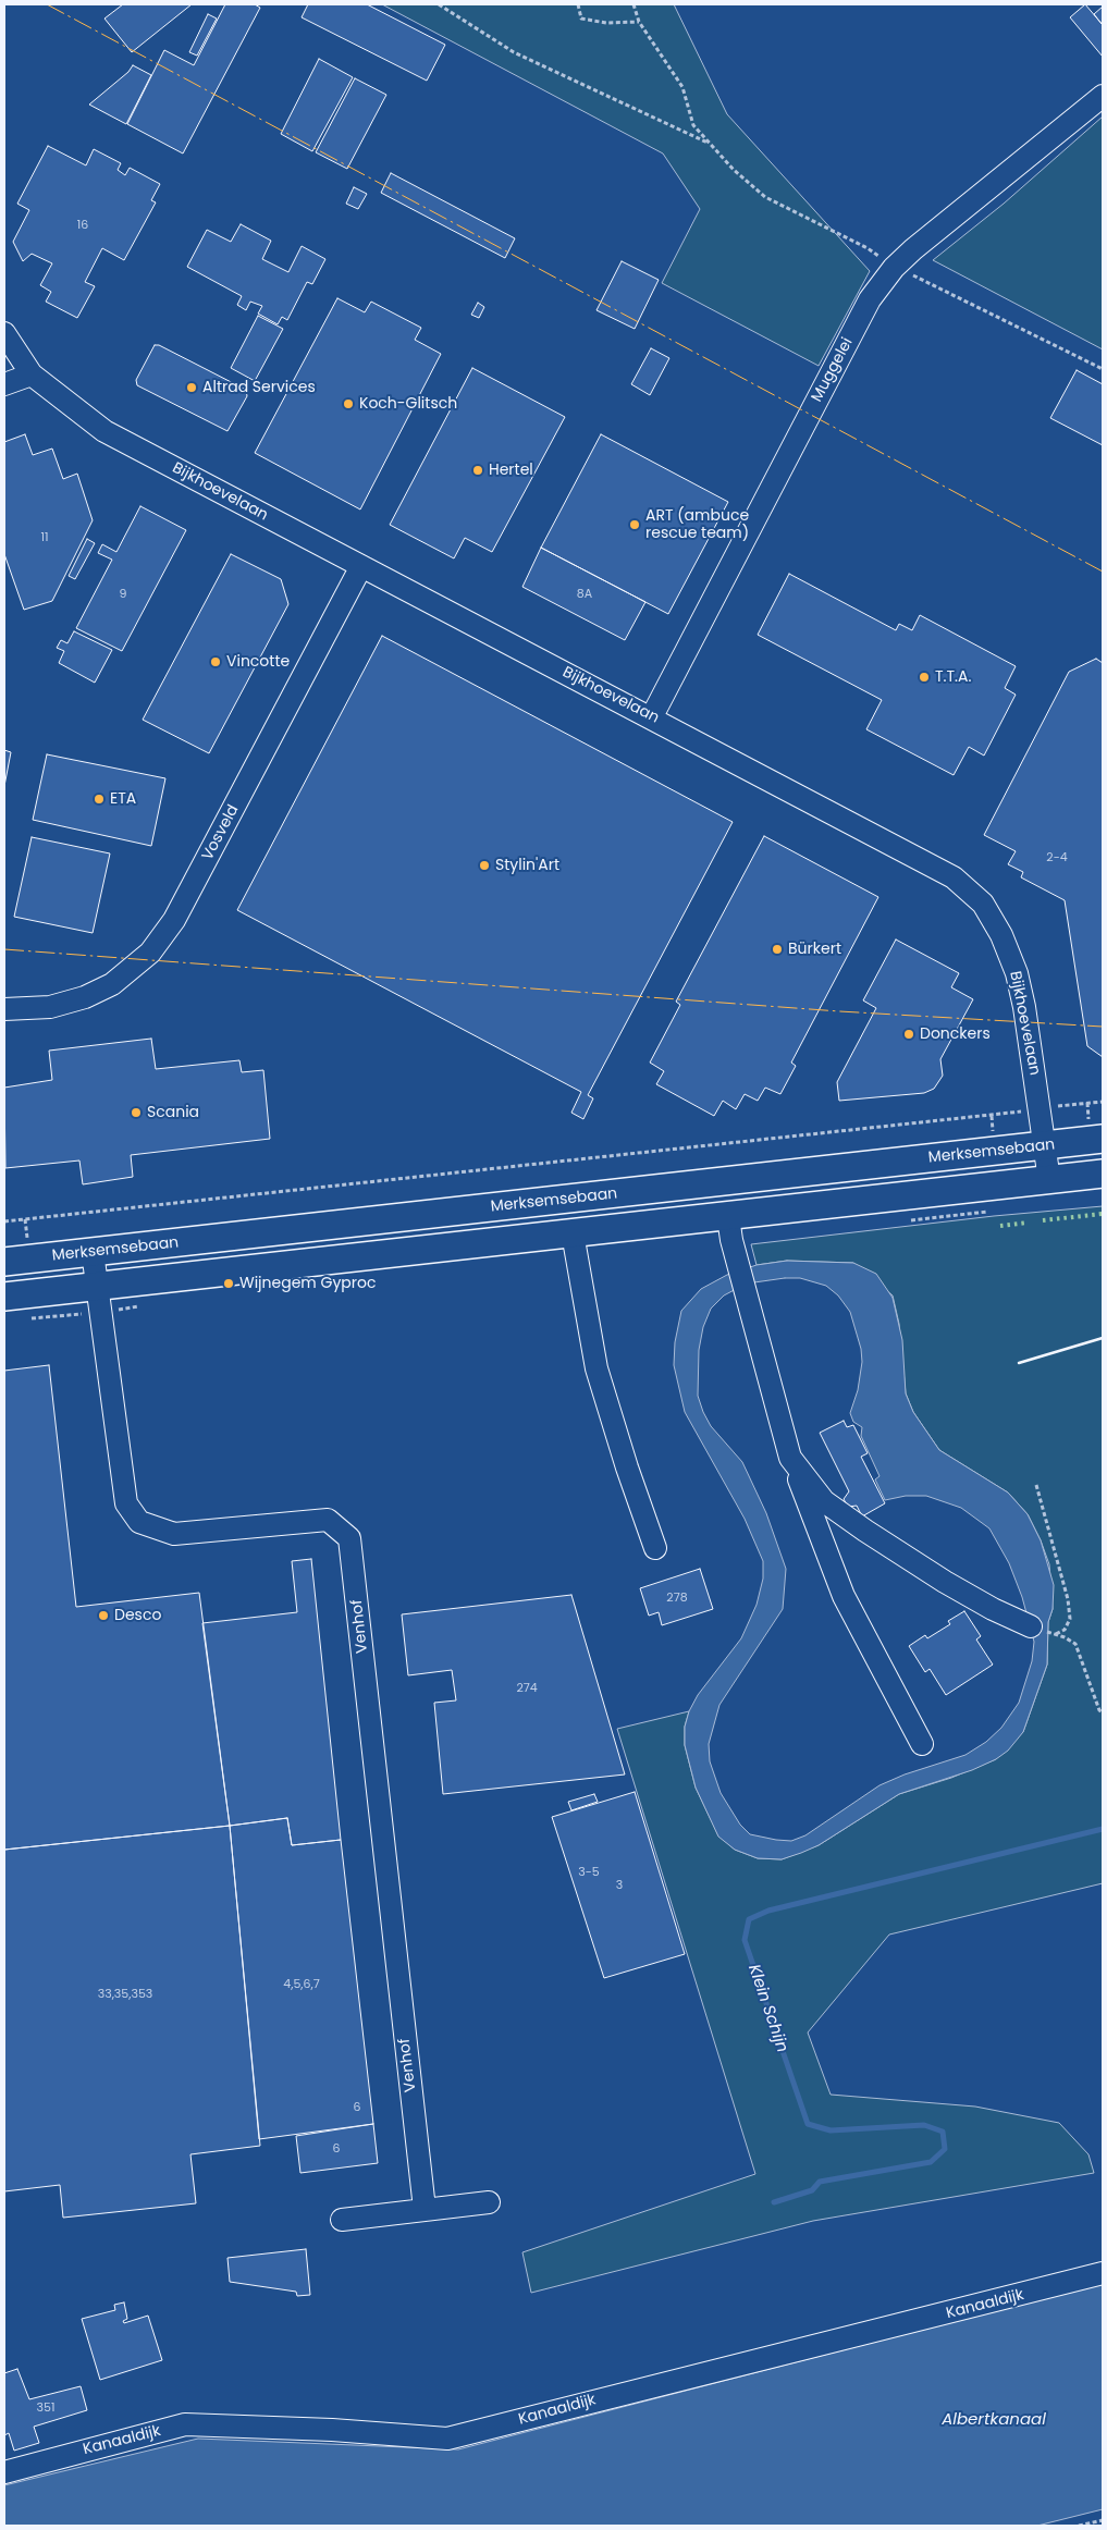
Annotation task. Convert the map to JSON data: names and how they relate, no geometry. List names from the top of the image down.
{
  "streets": {
    "main road": ["Merksemsebaan"],
    "street": [
      "Muggelei",
      "Bijkhoevelaan",
      "Vosveld",
      "Venhof",
      "Kanaaldijk"
    ]
  },
  "crossings": [
    ["Muggelei", "Bijkhoevelaan"],
    ["Bijkhoevelaan", "Vosveld"],
    ["Bijkhoevelaan", "Merksemsebaan"],
    ["Merksemsebaan", "Venhof"]
  ],
  "water": ["Klein Schijn", "Albertkanaal"],
  "places": [
    "Altrad Services",
    "Koch-Glitsch",
    "Hertel",
    "ART (ambuce rescue team)",
    "Vincotte",
    "T.T.A.",
    "ETA",
    "Stylin'Art",
    "Bürkert",
    "Donckers",
    "Scania",
    "Wijnegem Gyproc",
    "Desco"
  ],
  "house_numbers": [
    "16",
    "11",
    "9",
    "8A",
    "2-4",
    "278",
    "274",
    "3-5",
    "3",
    "4,5,6,7",
    "33,35,353",
    "6",
    "6",
    "351"
  ]
}
